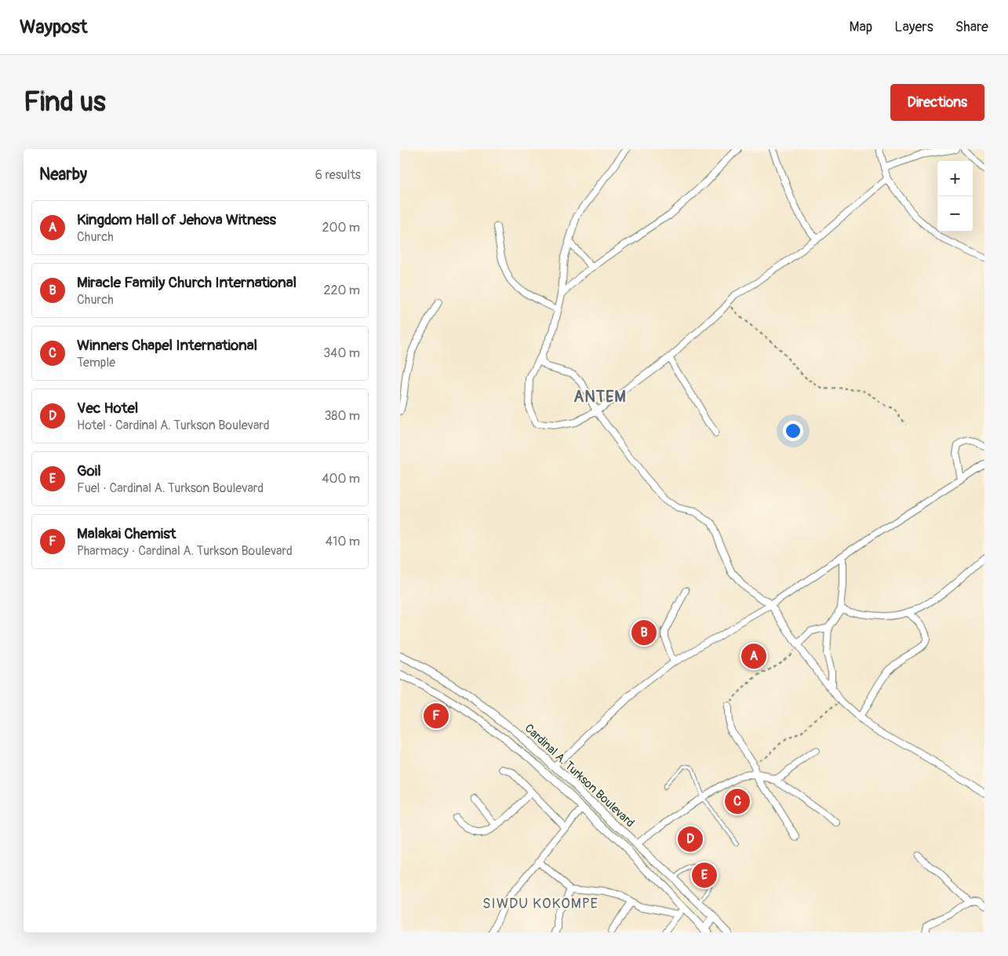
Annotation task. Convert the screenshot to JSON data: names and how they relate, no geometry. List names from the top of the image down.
{
  "streets": {
    "street": ["Cardinal A. Turkson Boulevard"]
  },
  "districts": ["ANTEM", "SIWDU KOKOMPE"],
  "page": {
    "header": "Waypost",
    "nav": ["Map", "Layers", "Share"],
    "buttons": "Directions",
    "title": "Find us",
    "heading": ["Nearby", "6 results"],
    "map_buttons": ["+", "−"],
    "list": [
      {
        "mark": "A",
        "name": "Kingdom Hall of Jehova Witness",
        "note": "Church",
        "value": "200 m"
      },
      {
        "mark": "B",
        "name": "Miracle Family Church International",
        "note": "Church",
        "value": "220 m"
      },
      {
        "mark": "C",
        "name": "Winners Chapel International",
        "note": "Temple",
        "value": "340 m"
      },
      {
        "mark": "D",
        "name": "Vec Hotel",
        "note": "Hotel · Cardinal A. Turkson Boulevard",
        "value": "380 m"
      },
      {
        "mark": "E",
        "name": "Goil",
        "note": "Fuel · Cardinal A. Turkson Boulevard",
        "value": "400 m"
      },
      {
        "mark": "F",
        "name": "Malakai Chemist",
        "note": "Pharmacy · Cardinal A. Turkson Boulevard",
        "value": "410 m"
      }
    ],
    "pins": [
      "B",
      "A",
      "F",
      "C",
      "D",
      "E"
    ]
  }
}
